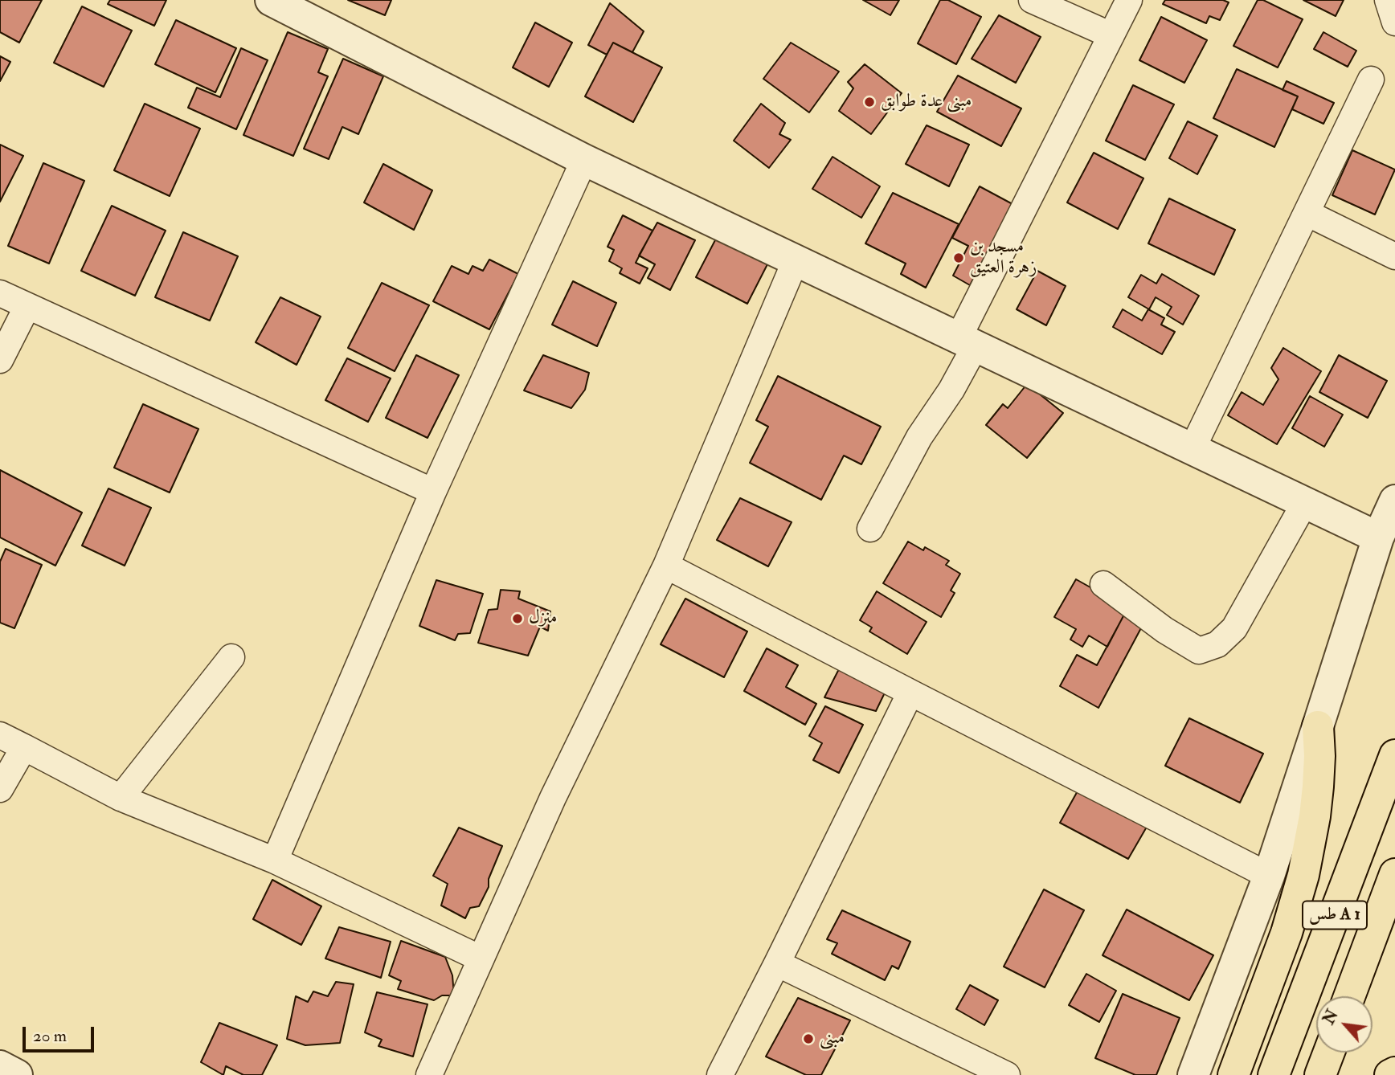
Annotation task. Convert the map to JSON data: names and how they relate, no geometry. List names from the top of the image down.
{
  "streets": {
    "highway": ["طس A 1"]
  },
  "places": [
    "مبنى عدة طوابق",
    "مسجد بن زهرة العتيق",
    "منزل",
    "مبنى"
  ],
  "scale_bar": "20 m",
  "north": "top left"
}
